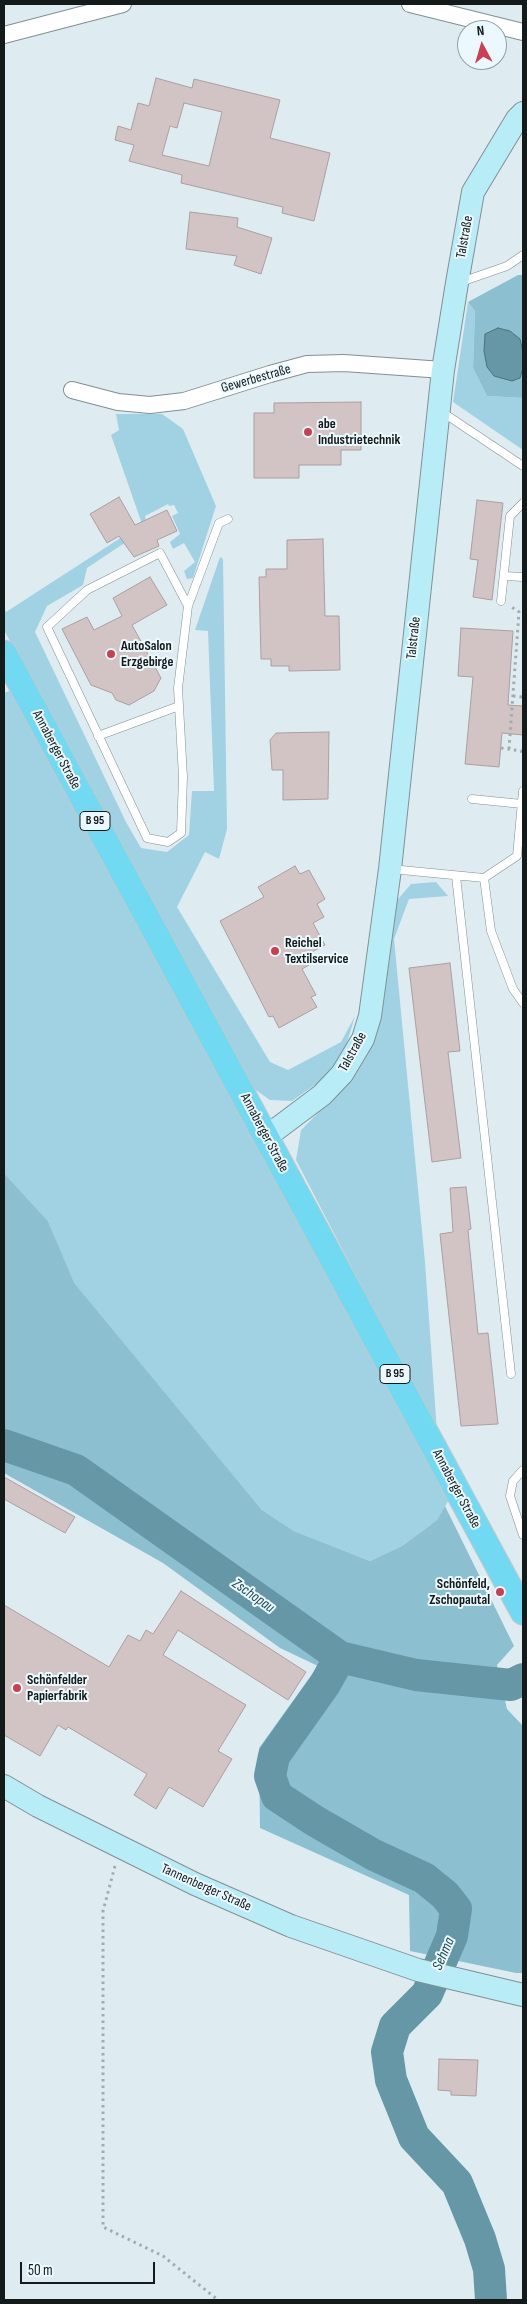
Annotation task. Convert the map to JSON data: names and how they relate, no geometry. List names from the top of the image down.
{
  "streets": {
    "main road": [
      "Talstraße",
      "Annaberger Straße",
      "B 95",
      "Tannenberger Straße"
    ],
    "street": ["Gewerbestraße"]
  },
  "crossings": [
    ["Talstraße", "Gewerbestraße"],
    ["Talstraße", "Annaberger Straße"]
  ],
  "water": ["Zschopau", "Sehma"],
  "places": [
    "abe Industrietechnik",
    "AutoSalon Erzgebirge",
    "Reichel Textilservice",
    "Schönfeld, Zschopautal",
    "Schönfelder Papierfabrik"
  ],
  "scale_bar": "50 m",
  "north": "top"
}
